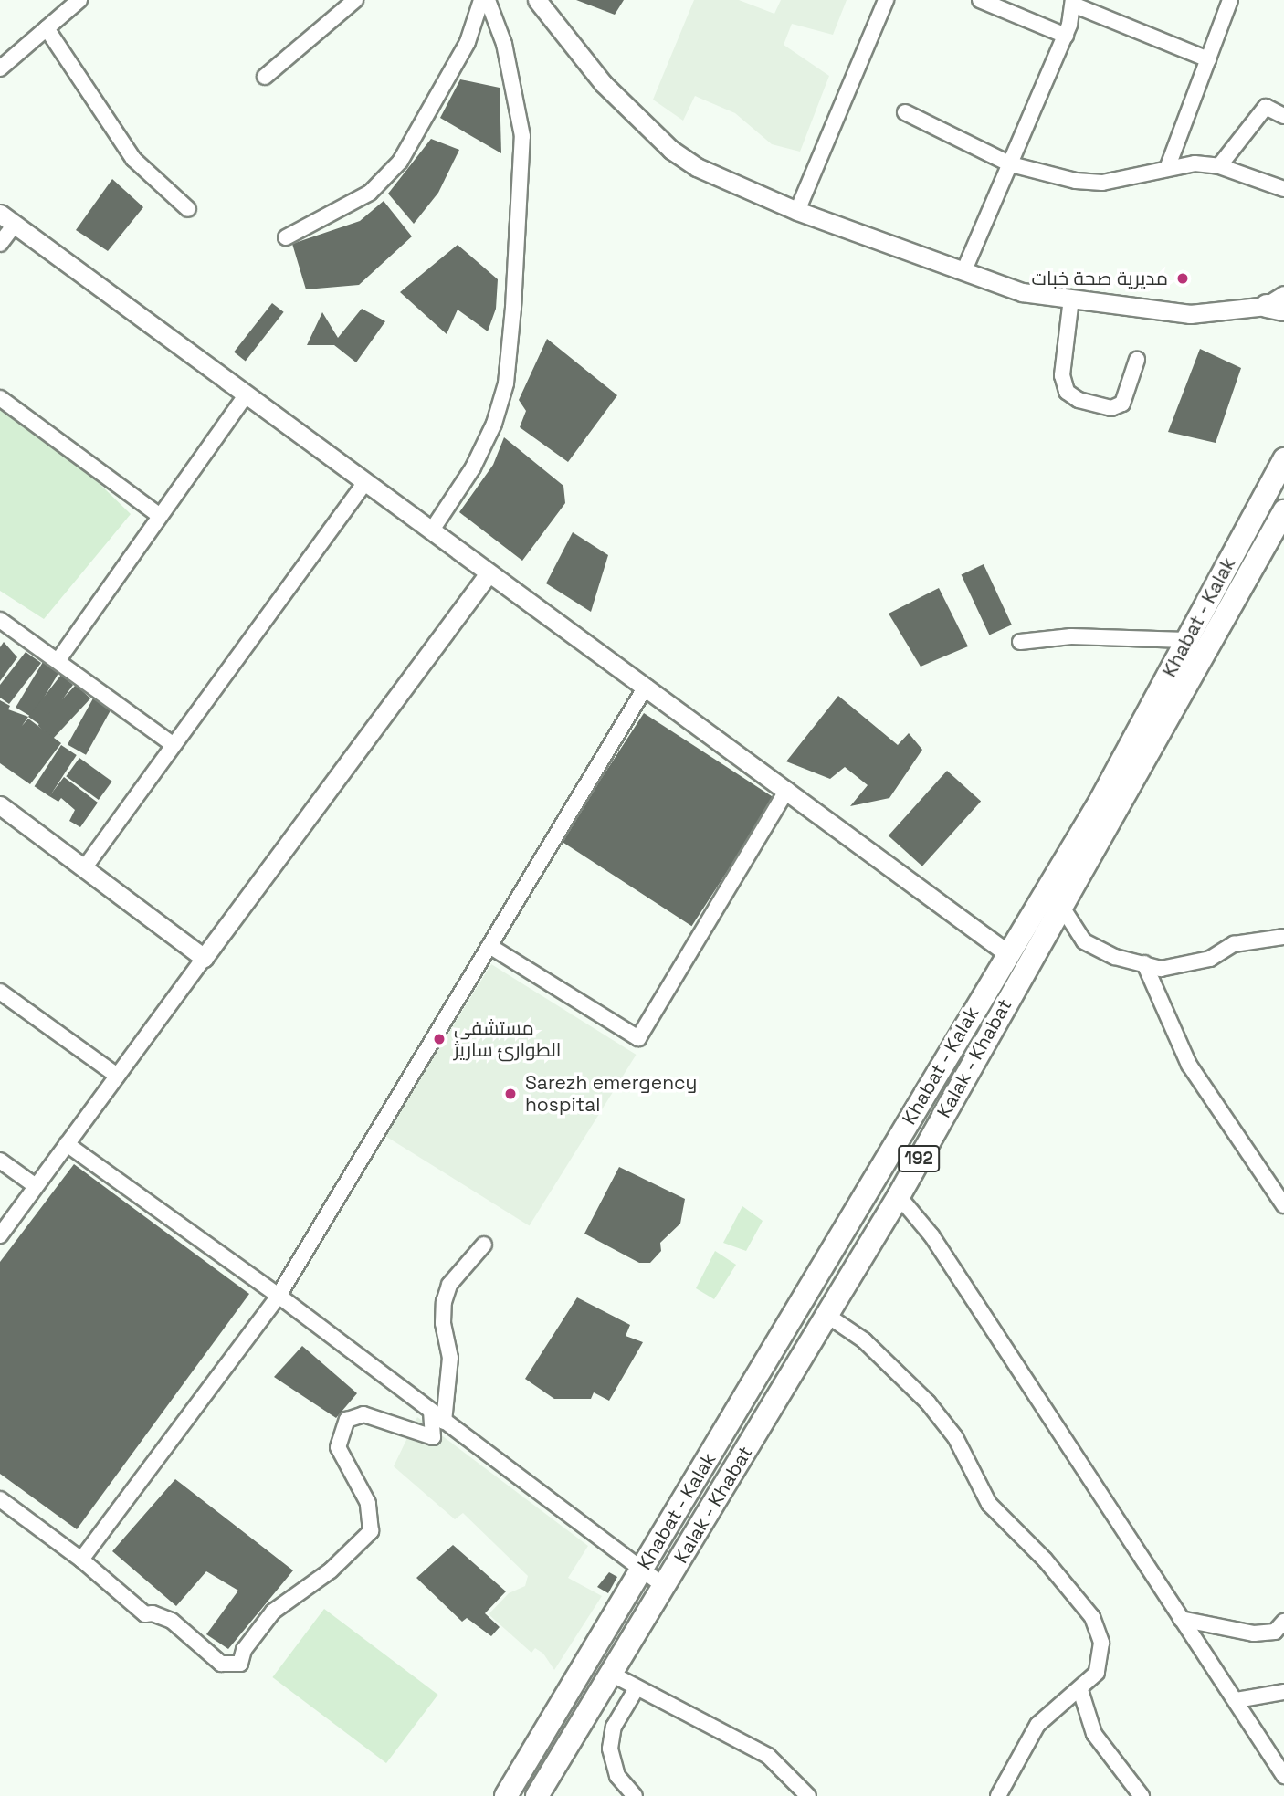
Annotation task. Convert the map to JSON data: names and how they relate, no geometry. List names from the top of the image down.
{
  "streets": {
    "main road": ["Khabat - Kalak", "Kalak - Khabat", "192"]
  },
  "places": ["مديرية صحة خبات", "مستشفى الطوارئ ساريژ", "Sarezh emergency hospital"]
}
